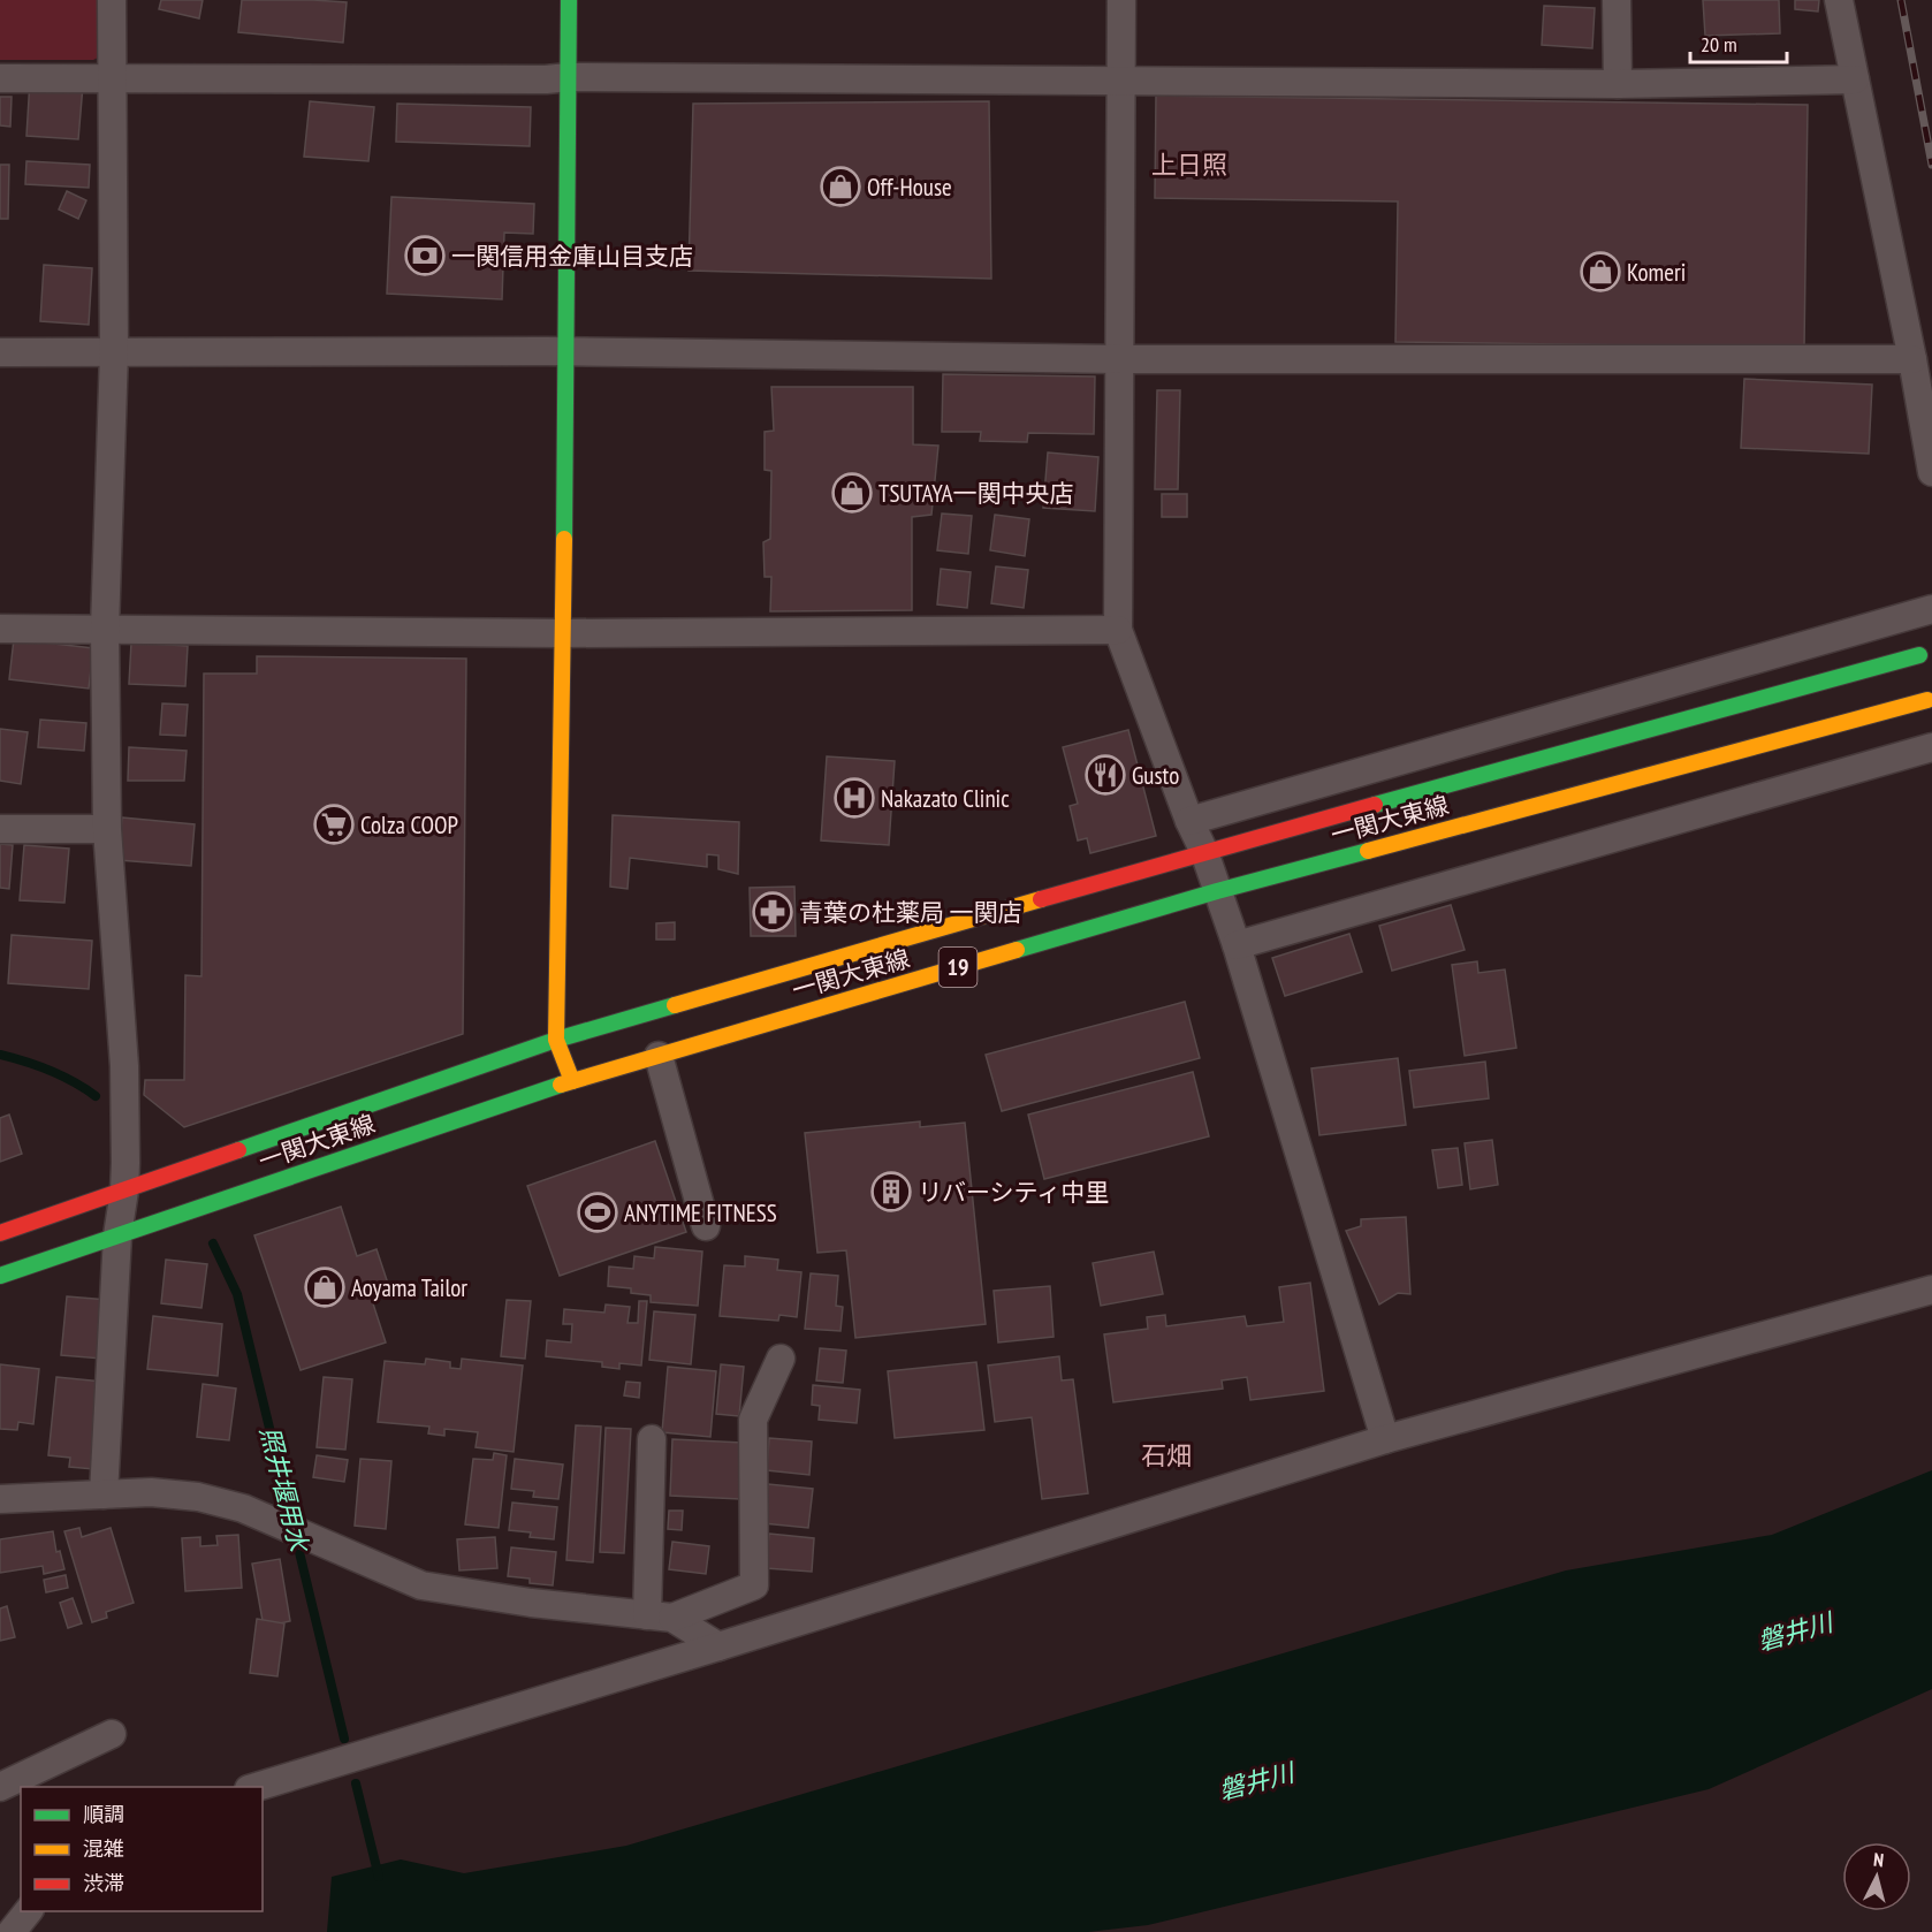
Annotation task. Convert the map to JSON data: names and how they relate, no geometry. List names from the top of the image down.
{
  "streets": {
    "main road": ["一関大東線", "19"]
  },
  "districts": ["上日照", "石畑"],
  "water": ["照井堰用水", "磐井川"],
  "places": {
    "shop": [
      "Off-House",
      "Komeri",
      "TSUTAYA一関中央店",
      "Aoyama Tailor"
    ],
    "bank": ["一関信用金庫山目支店"],
    "restaurant": ["Gusto"],
    "hospital": ["Nakazato Clinic"],
    "supermarket": ["Colza COOP"],
    "pharmacy": ["青葉の杜薬局 一関店"],
    "building": ["リバーシティ中里"],
    "sports": ["ANYTIME FITNESS"]
  },
  "legend": ["順調", "混雑", "渋滞"],
  "scale_bar": "20 m",
  "north": "top"
}
